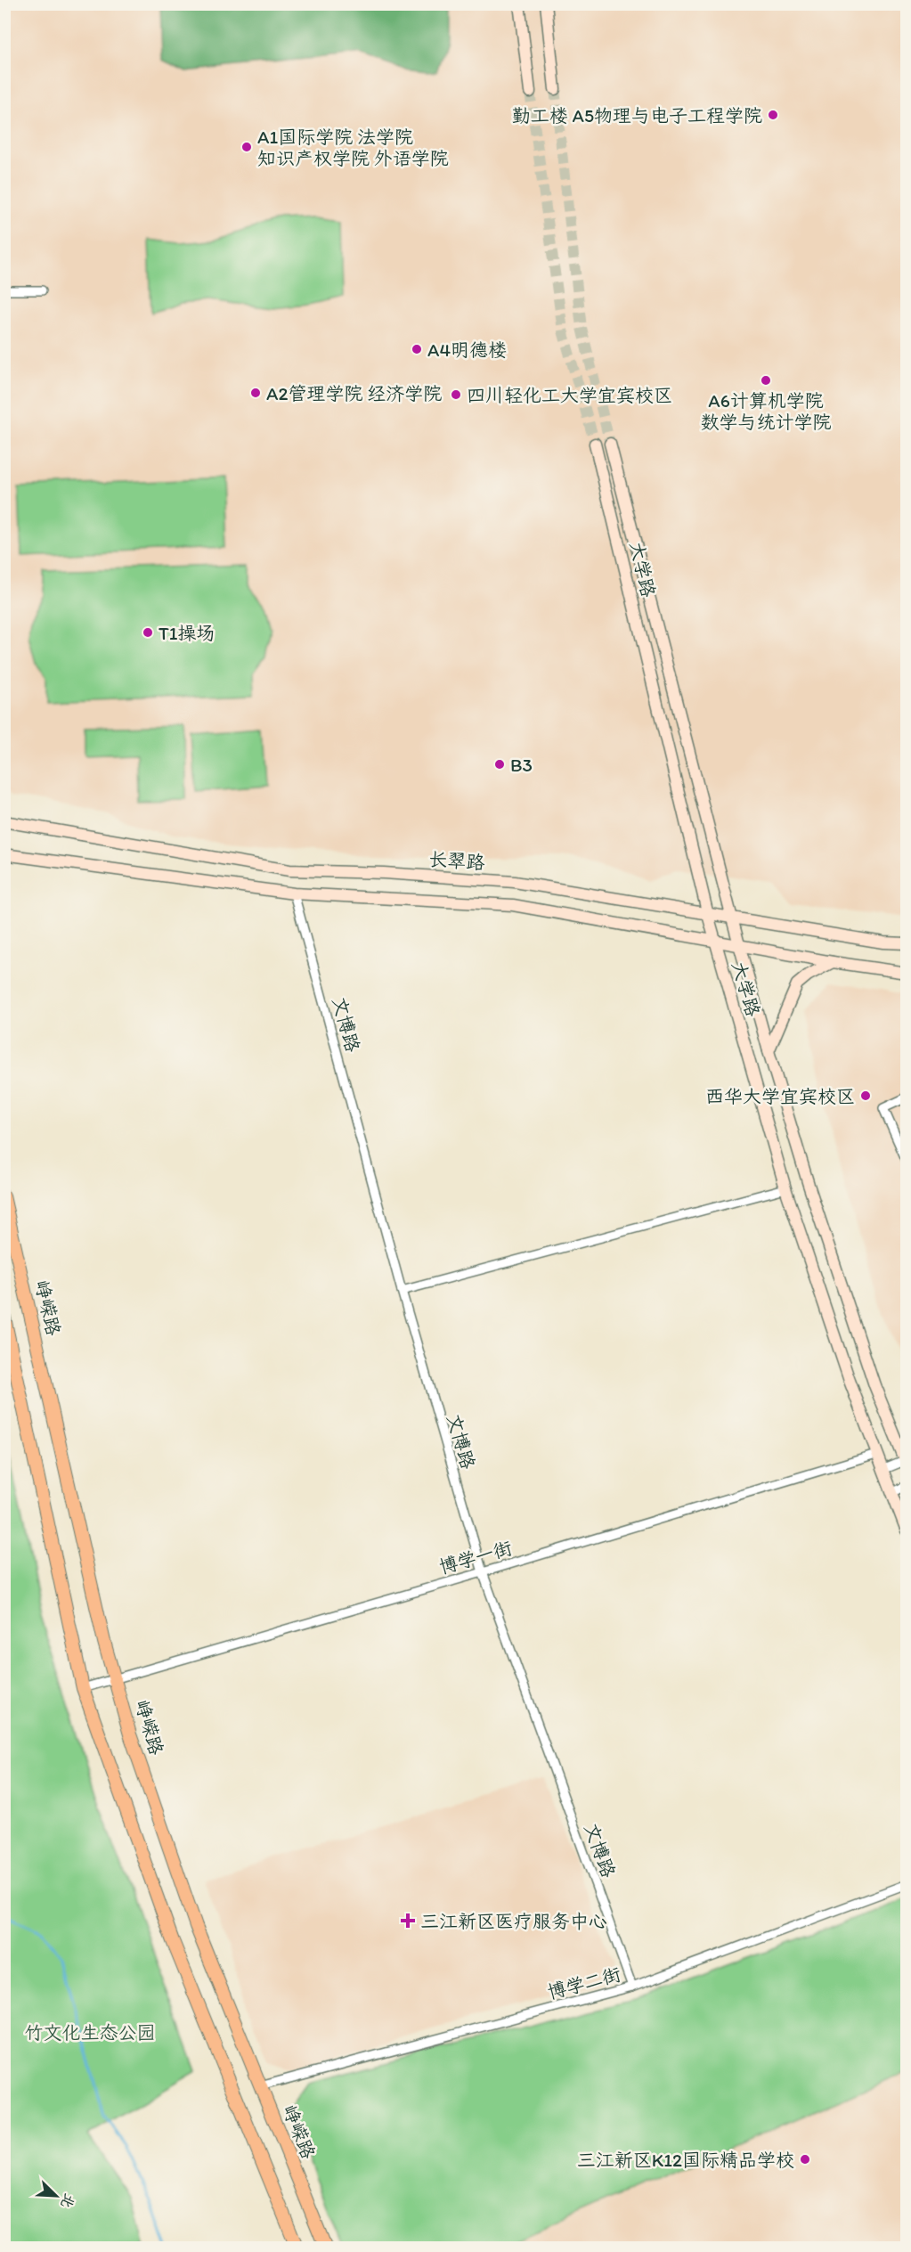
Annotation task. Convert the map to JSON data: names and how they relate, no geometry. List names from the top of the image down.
{
  "streets": {
    "main road": ["大学路", "长翠路", "峥嵘路"],
    "street": ["文博路", "博学一街", "博学二街"]
  },
  "crossings": [
    ["大学路", "长翠路"],
    ["大学路", "博学一街"],
    ["文博路", "博学一街"],
    ["文博路", "博学二街"],
    ["峥嵘路", "博学一街"],
    ["峥嵘路", "博学二街"]
  ],
  "parks": ["竹文化生态公园"],
  "places": {
    "other": [
      "勤工楼 A5物理与电子工程学院",
      "A1国际学院 法学院 知识产权学院 外语学院",
      "A4明德楼",
      "A6计算机学院 数学与统计学院",
      "A2管理学院 经济学院",
      "四川轻化工大学宜宾校区",
      "T1操场",
      "B3",
      "西华大学宜宾校区",
      "三江新区K12国际精品学校"
    ],
    "health": ["三江新区医疗服务中心"]
  },
  "north": "bottom right"
}
